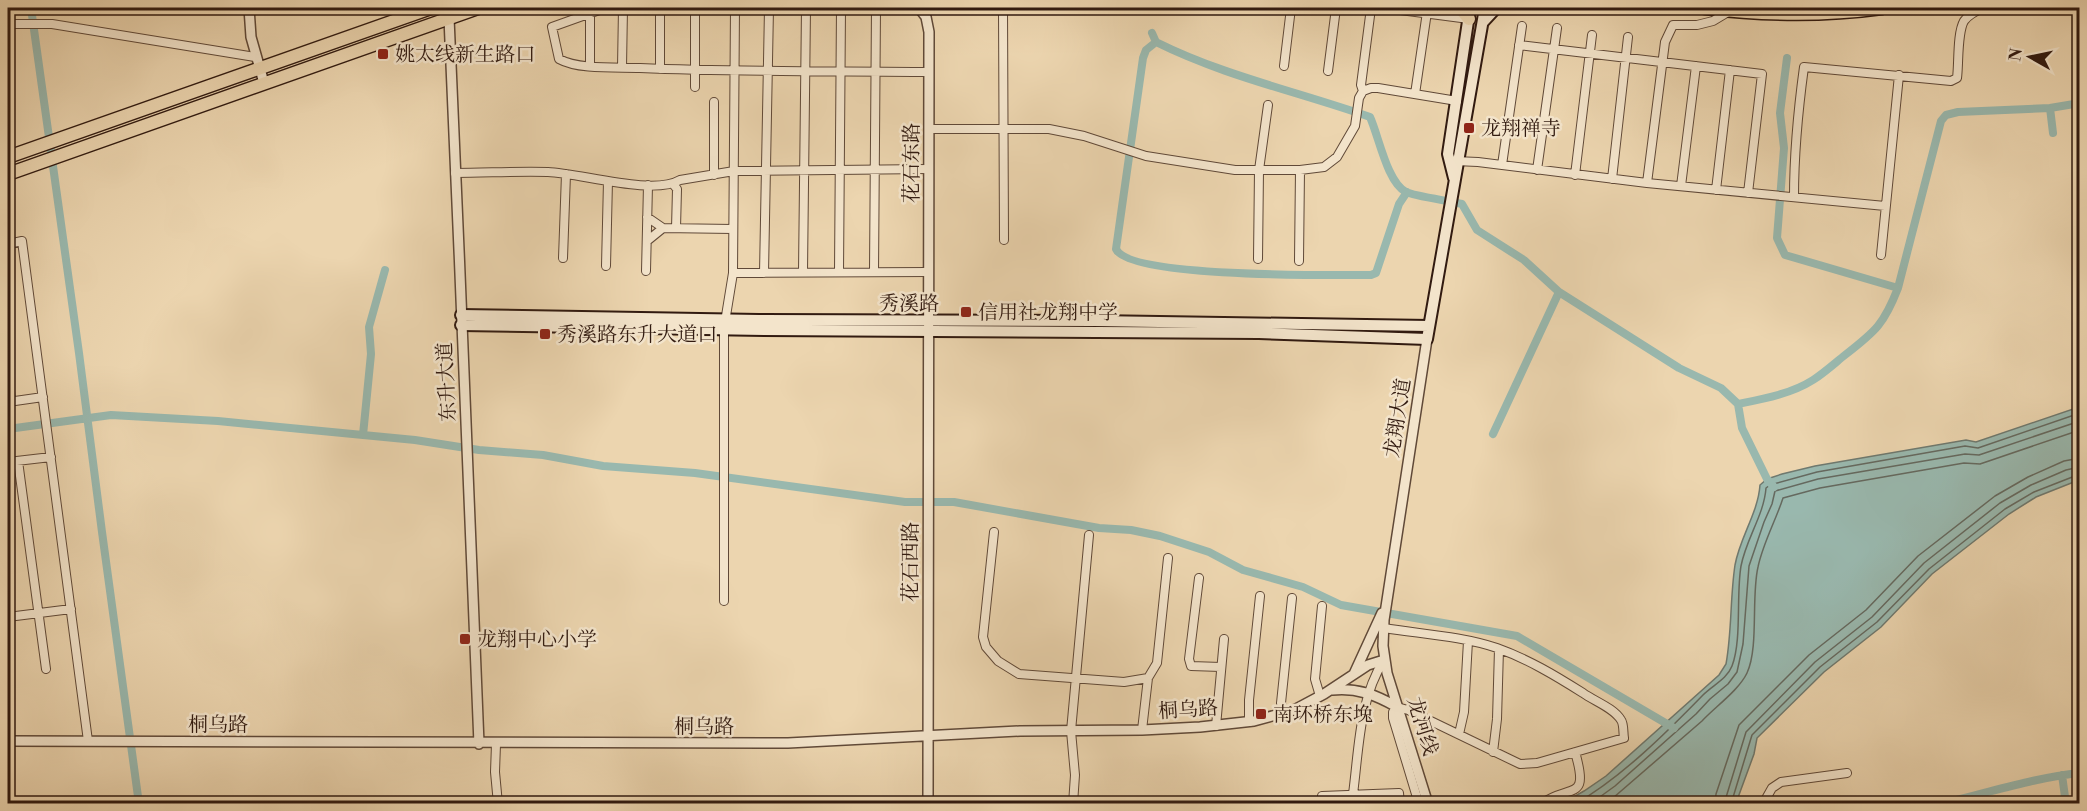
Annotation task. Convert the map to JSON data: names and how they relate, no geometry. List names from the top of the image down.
{
  "streets": {
    "main road": ["秀溪路", "龙翔大道"],
    "street": [
      "花石东路",
      "东升大道",
      "花石西路",
      "桐乌路",
      "龙河线"
    ]
  },
  "crossings": [
    ["花石东路", "秀溪路"],
    ["花石东路", "花石西路"],
    ["秀溪路", "东升大道"],
    ["秀溪路", "龙翔大道"],
    ["秀溪路", "花石西路"],
    ["东升大道", "桐乌路"],
    ["龙翔大道", "桐乌路"],
    ["龙翔大道", "龙河线"],
    ["花石西路", "桐乌路"],
    ["桐乌路", "龙河线"]
  ],
  "places": {
    "transit": [
      "姚太线新生路口",
      "龙翔禅寺",
      "信用社龙翔中学",
      "秀溪路东升大道口",
      "龙翔中心小学",
      "南环桥东堍"
    ]
  },
  "north": "left"
}
